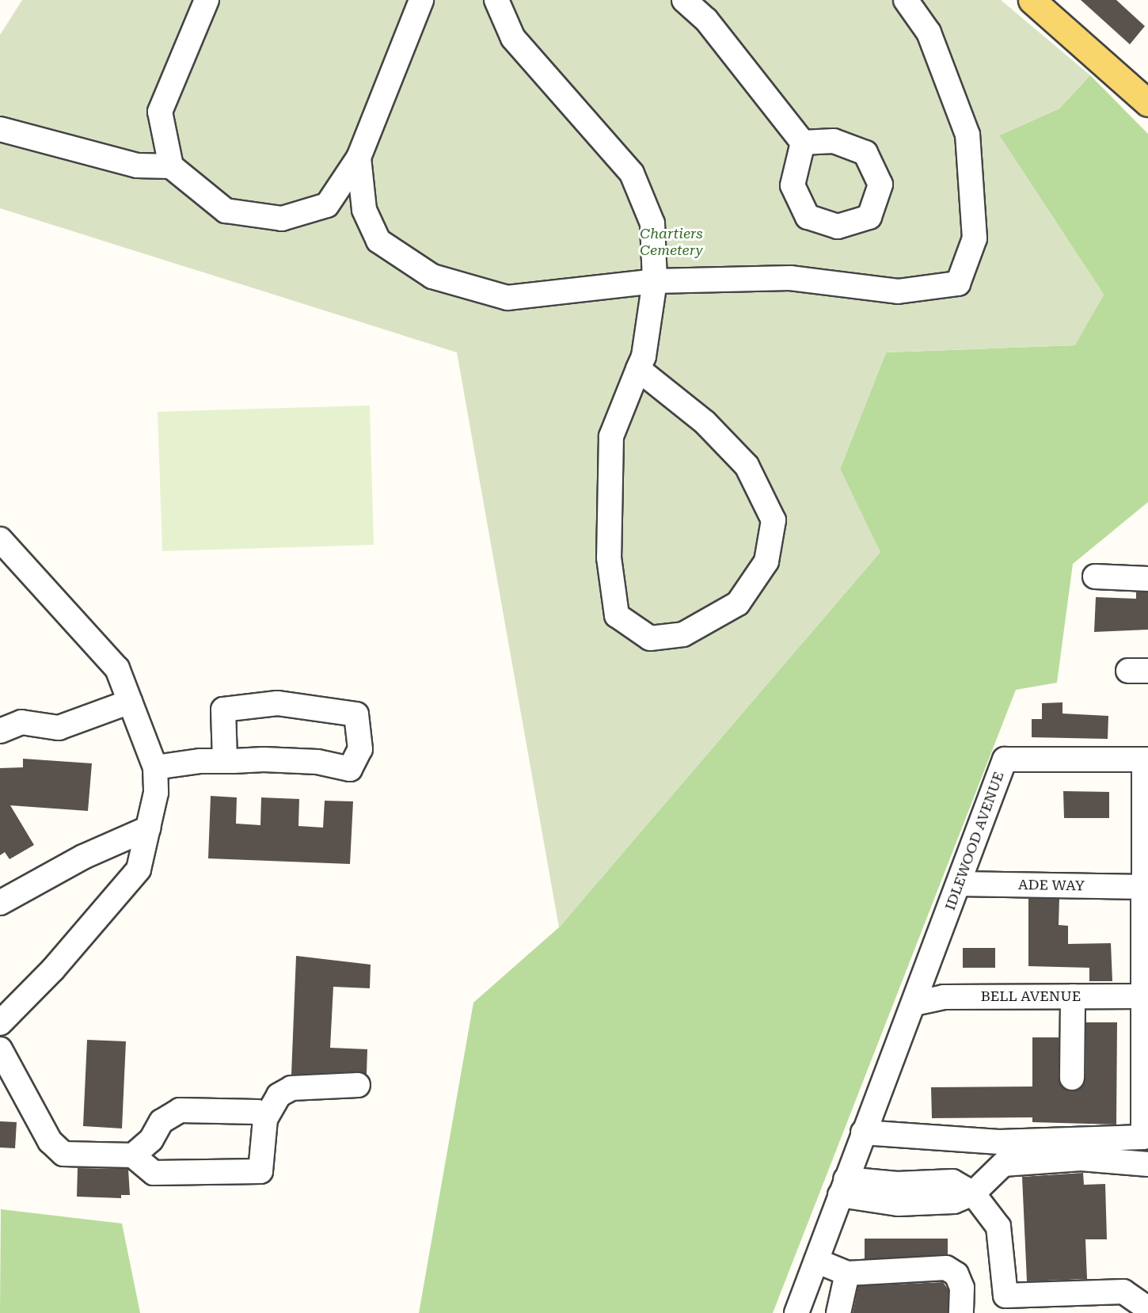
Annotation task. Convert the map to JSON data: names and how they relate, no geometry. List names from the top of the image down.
{
  "streets": {
    "street": ["IDLEWOOD AVENUE", "ADE WAY", "BELL AVENUE"]
  },
  "crossings": [
    ["IDLEWOOD AVENUE", "ADE WAY"],
    ["IDLEWOOD AVENUE", "BELL AVENUE"]
  ],
  "parks": ["Chartiers Cemetery"]
}
